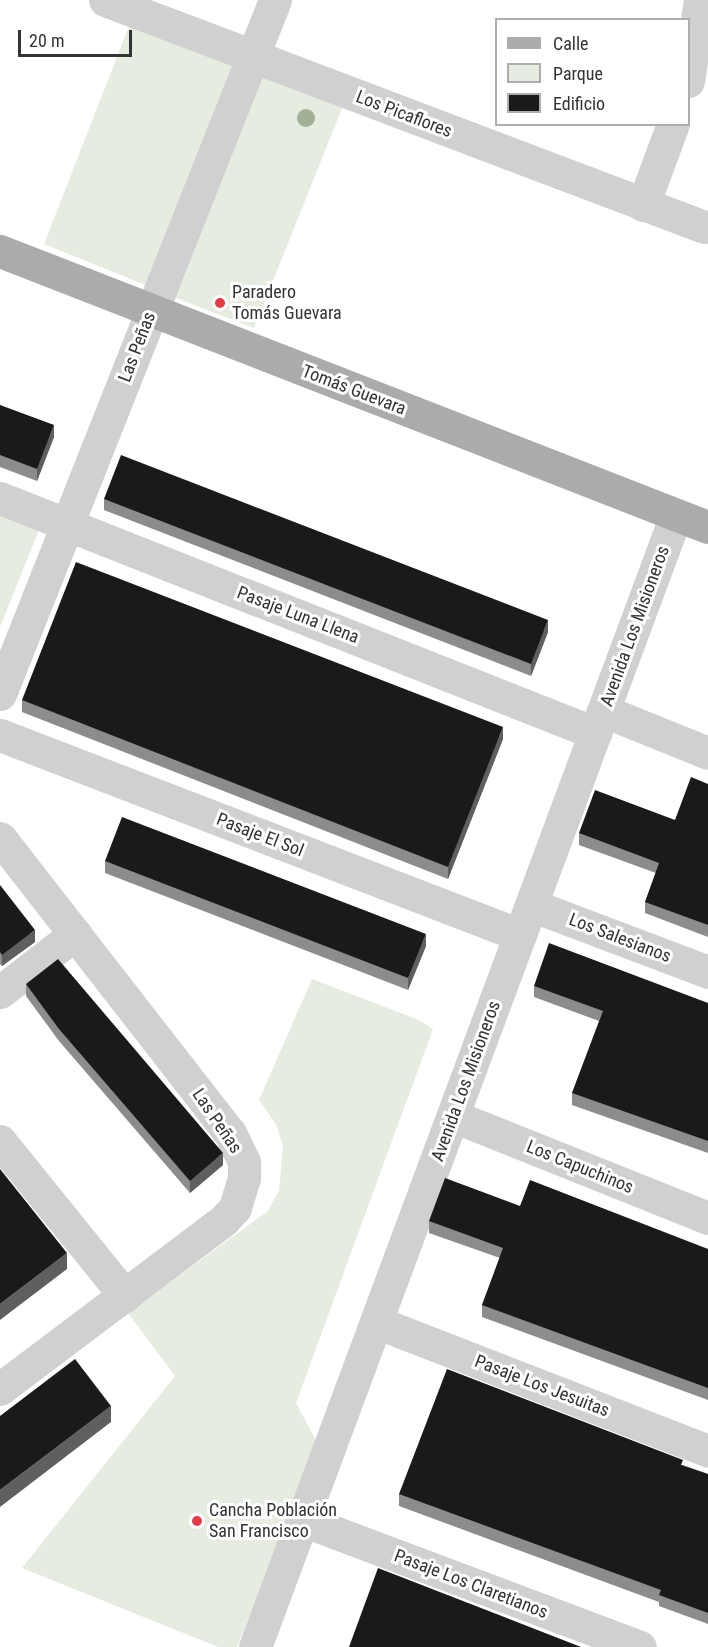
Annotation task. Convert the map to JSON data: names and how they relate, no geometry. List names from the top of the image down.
{
  "streets": {
    "main road": ["Tomás Guevara"],
    "street": [
      "Los Picaflores",
      "Las Peñas",
      "Pasaje Luna Llena",
      "Avenida Los Misioneros",
      "Pasaje El Sol",
      "Los Salesianos",
      "Los Capuchinos",
      "Pasaje Los Jesuitas",
      "Pasaje Los Claretianos"
    ]
  },
  "crossings": [
    ["Los Picaflores", "Las Peñas"],
    ["Las Peñas", "Tomás Guevara"],
    ["Las Peñas", "Pasaje Luna Llena"],
    ["Tomás Guevara", "Avenida Los Misioneros"],
    ["Pasaje Luna Llena", "Avenida Los Misioneros"],
    ["Avenida Los Misioneros", "Pasaje El Sol"],
    ["Avenida Los Misioneros", "Los Salesianos"],
    ["Avenida Los Misioneros", "Los Capuchinos"],
    ["Avenida Los Misioneros", "Pasaje Los Jesuitas"],
    ["Avenida Los Misioneros", "Pasaje Los Claretianos"]
  ],
  "places": ["Paradero Tomás Guevara", "Cancha Población San Francisco"],
  "legend": ["Calle", "Parque", "Edificio"],
  "scale_bar": "20 m"
}
